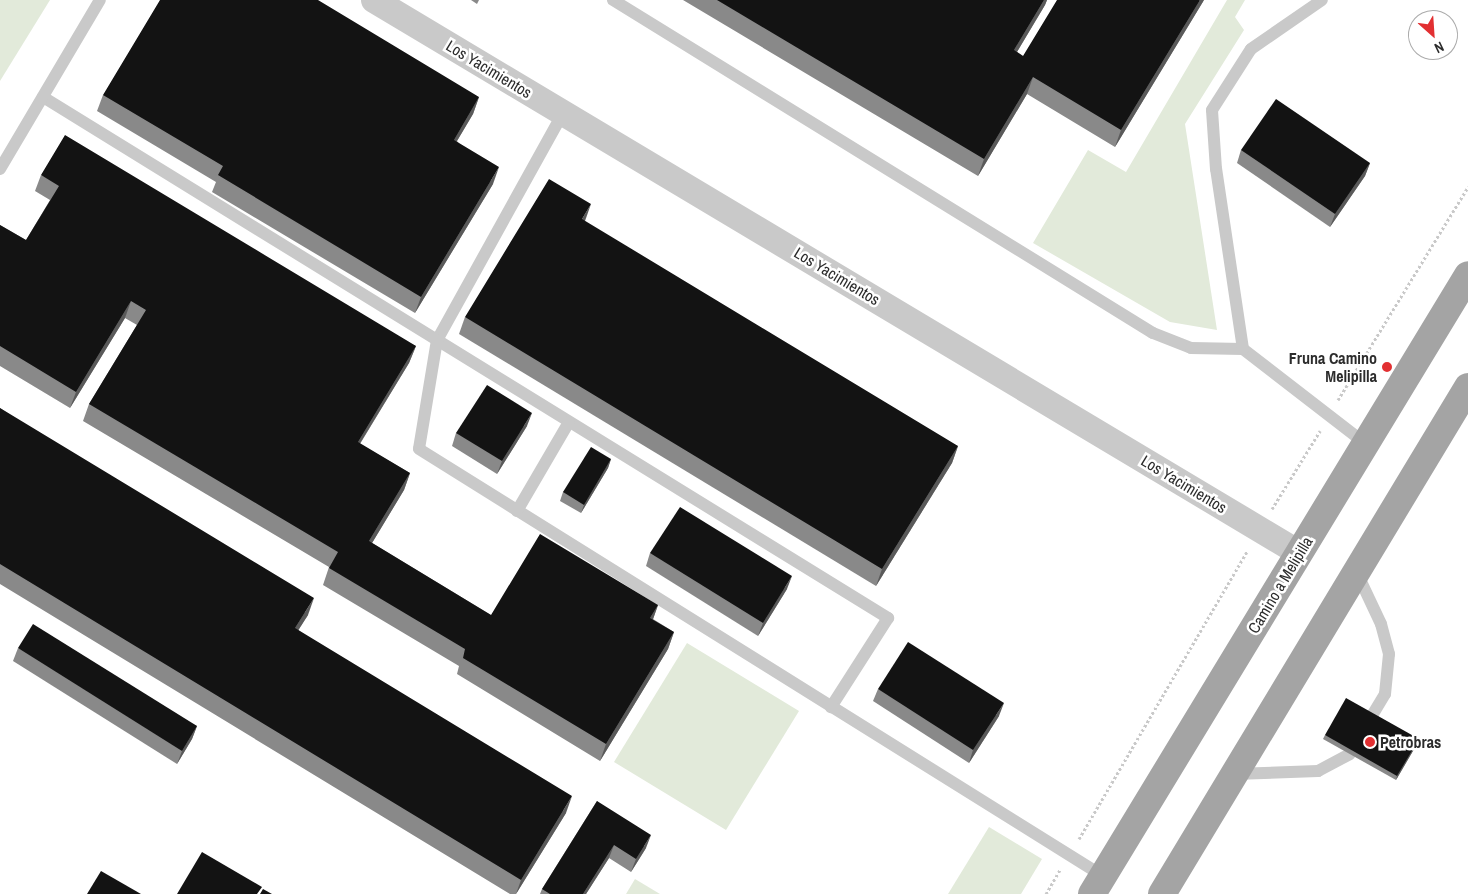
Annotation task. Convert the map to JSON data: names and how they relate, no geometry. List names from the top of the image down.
{
  "streets": {
    "main road": ["Camino a Melipilla"],
    "street": ["Los Yacimientos"]
  },
  "crossings": [
    ["Los Yacimientos", "Camino a Melipilla"]
  ],
  "places": ["Fruna Camino Melipilla", "Petrobras"],
  "north": "bottom right"
}
